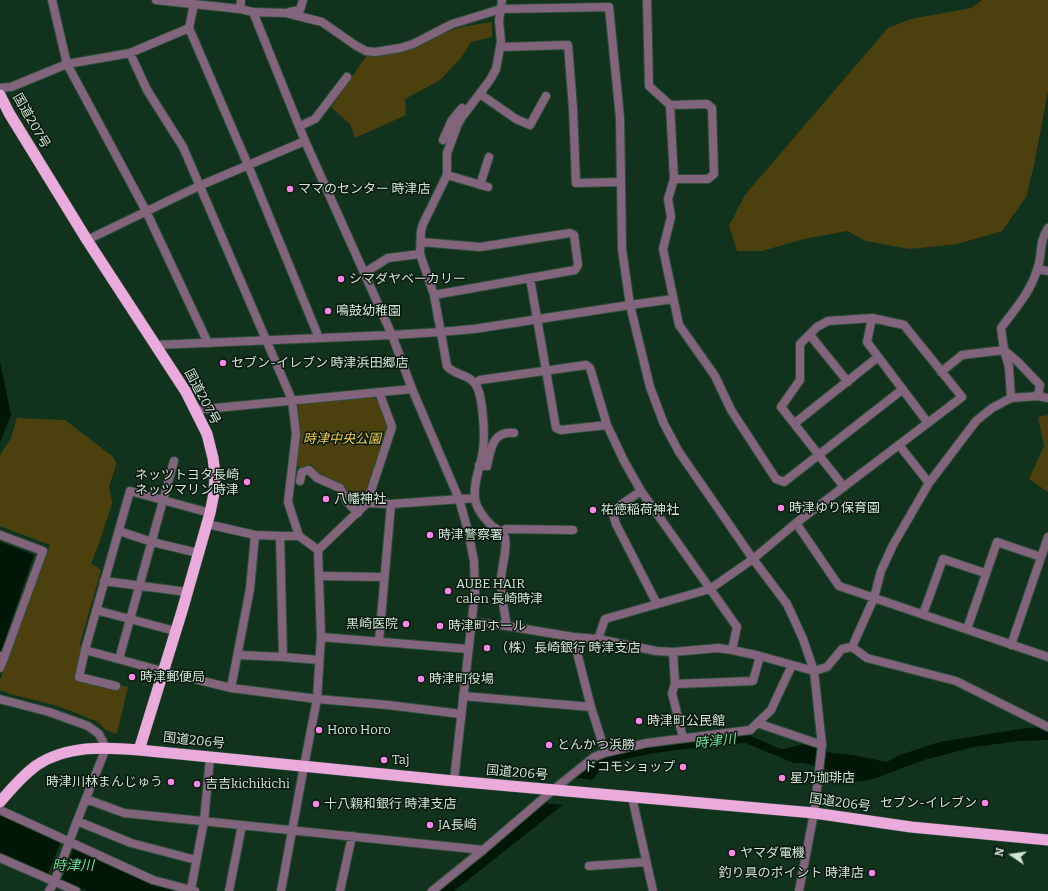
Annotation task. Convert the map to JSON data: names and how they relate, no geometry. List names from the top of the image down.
{
  "streets": {
    "highway": ["国道207号", "国道206号"]
  },
  "crossings": [
    ["国道207号", "国道206号"]
  ],
  "water": ["時津川"],
  "parks": ["時津中央公園"],
  "places": [
    "ママのセンター 時津店",
    "シマダヤベーカリー",
    "鳴鼓幼稚園",
    "セブン-イレブン 時津浜田郷店",
    "ネッツトヨタ長崎 ネッツマリン時津",
    "八幡神社",
    "時津ゆり保育園",
    "祐徳稲荷神社",
    "時津警察署",
    "AUBE HAIR calen 長崎時津",
    "黒崎医院",
    "時津町ホール",
    "（株）長崎銀行 時津支店",
    "時津郵便局",
    "時津町役場",
    "時津町公民館",
    "Horo Horo",
    "とんかつ浜勝",
    "Taj",
    "ドコモショップ",
    "星乃珈琲店",
    "時津川林まんじゅう",
    "吉吉kichikichi",
    "セブン-イレブン",
    "十八親和銀行 時津支店",
    "JA長崎",
    "ヤマダ電機",
    "釣り具のポイント 時津店"
  ],
  "north": "left"
}
